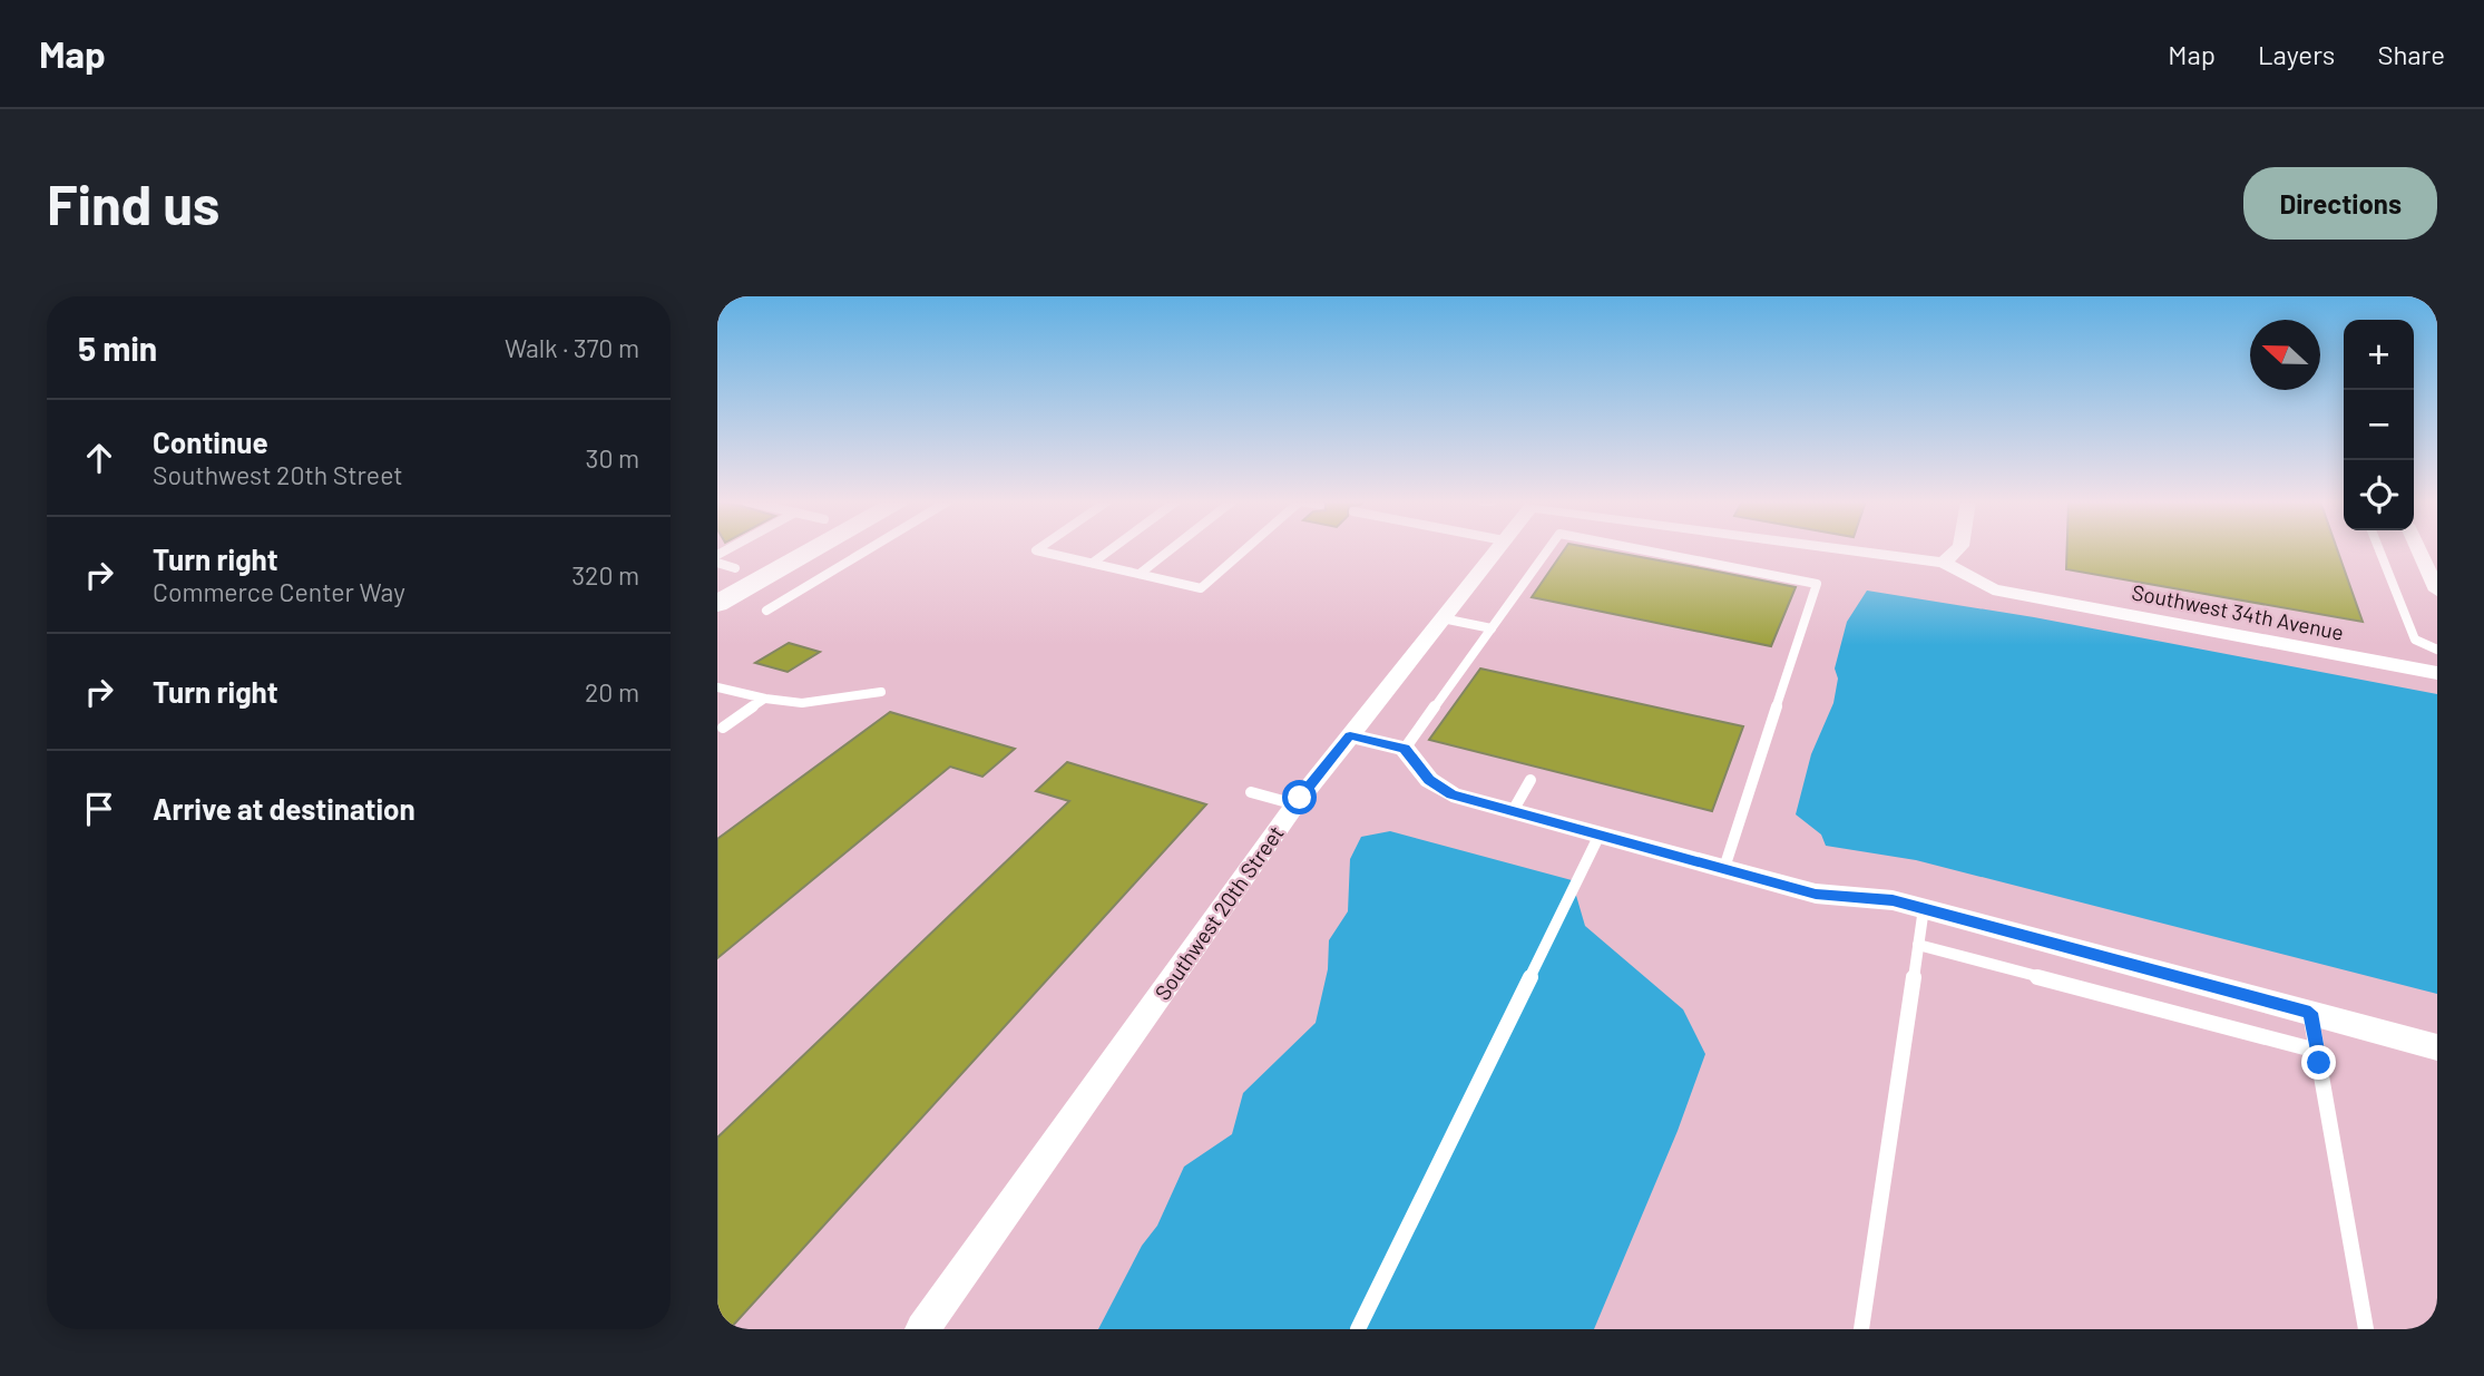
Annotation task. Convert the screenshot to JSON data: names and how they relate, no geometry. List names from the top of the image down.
{
  "streets": {
    "street": ["Southwest 34th Avenue", "Southwest 20th Street"]
  },
  "north": "left",
  "page": {
    "header": "Map",
    "nav": ["Map", "Layers", "Share"],
    "buttons": "Directions",
    "title": "Find us",
    "heading": ["5 min", "Walk · 370 m"],
    "map_buttons": ["+", "−"],
    "list": [
      ["Continue", "Southwest 20th Street", "30 m"],
      ["Turn right", "Commerce Center Way", "320 m"],
      ["Turn right", "20 m"],
      "Arrive at destination"
    ]
  }
}
